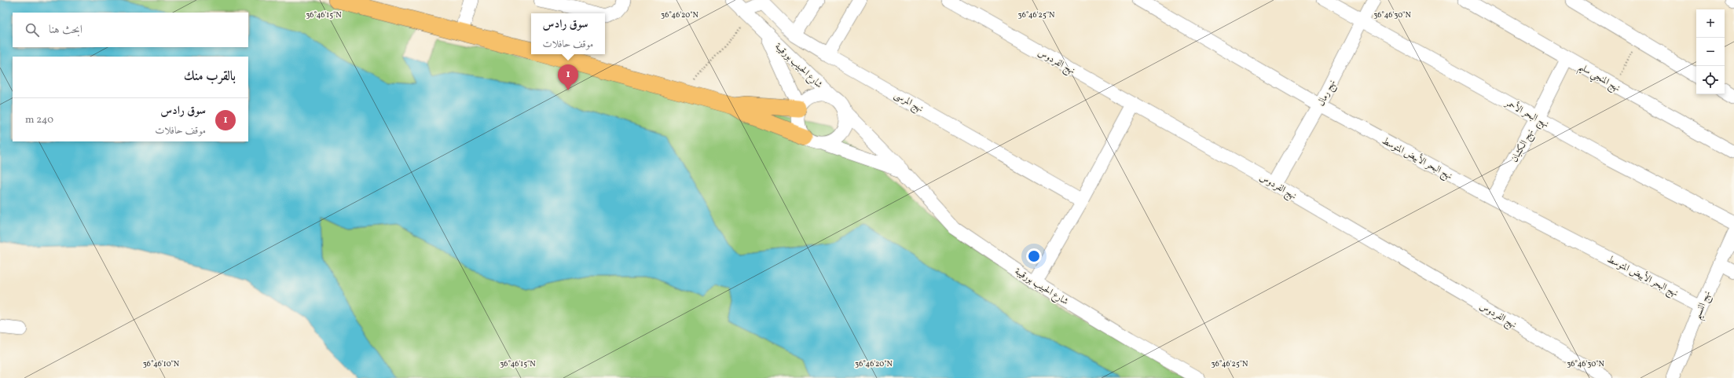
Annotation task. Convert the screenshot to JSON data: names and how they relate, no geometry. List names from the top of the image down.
{
  "streets": {
    "street": [
      "نهج الفردوس",
      "شارع الحبيب بورقيبة",
      "نهج المنجي سليم",
      "نهج رمال",
      "نهج المرسى",
      "نهج البحر الأحمر",
      "نهج الكثبان",
      "نهج البحر الأبيض المتوسط",
      "نهج النسيم"
    ]
  },
  "crossings": [
    ["نهج الفردوس", "نهج رمال"],
    ["شارع الحبيب بورقيبة", "نهج المرسى"],
    ["نهج المنجي سليم", "نهج الكثبان"],
    ["نهج رمال", "نهج البحر الأحمر"],
    ["نهج رمال", "نهج البحر الأبيض المتوسط"],
    ["نهج البحر الأحمر", "نهج الكثبان"],
    ["نهج الكثبان", "نهج البحر الأبيض المتوسط"],
    ["نهج البحر الأبيض المتوسط", "نهج النسيم"]
  ],
  "page": {
    "map_buttons": ["+", "−"],
    "search": "ابحث هنا",
    "popup": ["سوق رادس", "موقف حافلات"],
    "heading": "بالقرب منك",
    "pins": "1",
    "list": [
      {
        "mark": "1",
        "name": "سوق رادس",
        "note": "موقف حافلات",
        "value": "240 m"
      }
    ]
  },
  "coordinates": [
    "36°46'15\"N",
    "36°46'20\"N",
    "36°46'25\"N",
    "36°46'30\"N",
    "36°46'10\"N"
  ]
}
